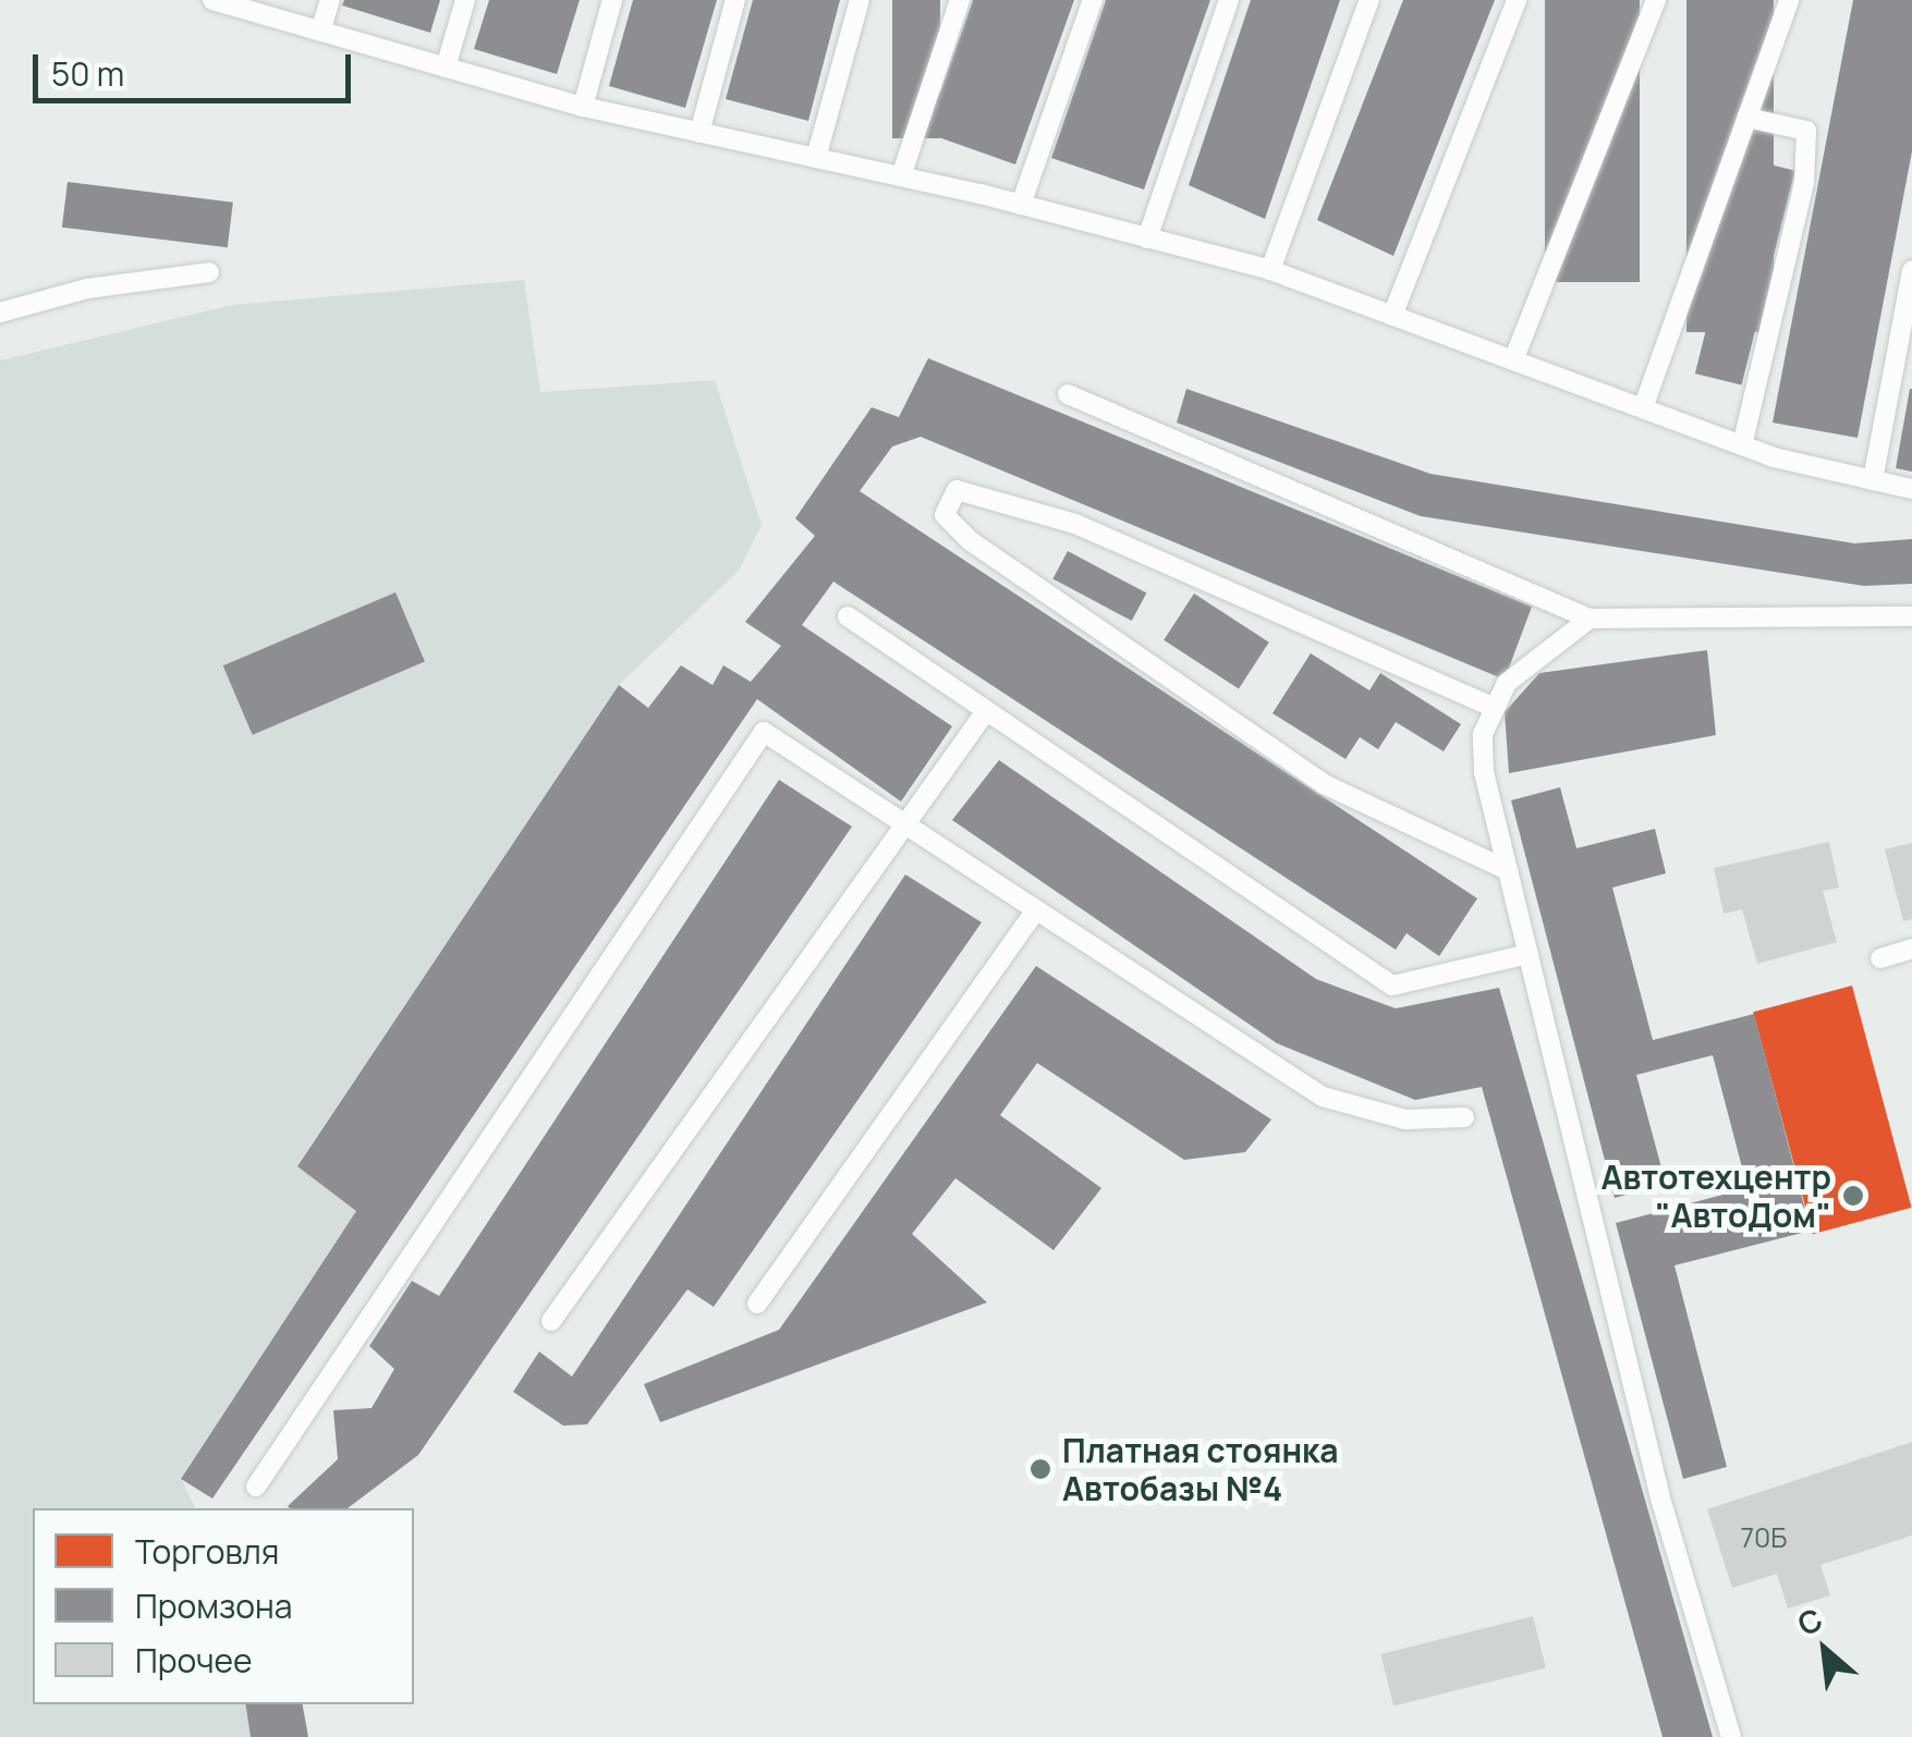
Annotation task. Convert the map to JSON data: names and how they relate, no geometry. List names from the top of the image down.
{
  "places": ["Автотехцентр \"АвтоДом\"", "Платная стоянка Автобазы №4"],
  "house_numbers": ["70Б"],
  "legend": ["Торговля", "Промзона", "Прочее"],
  "scale_bar": "50 m",
  "north": "top left"
}
